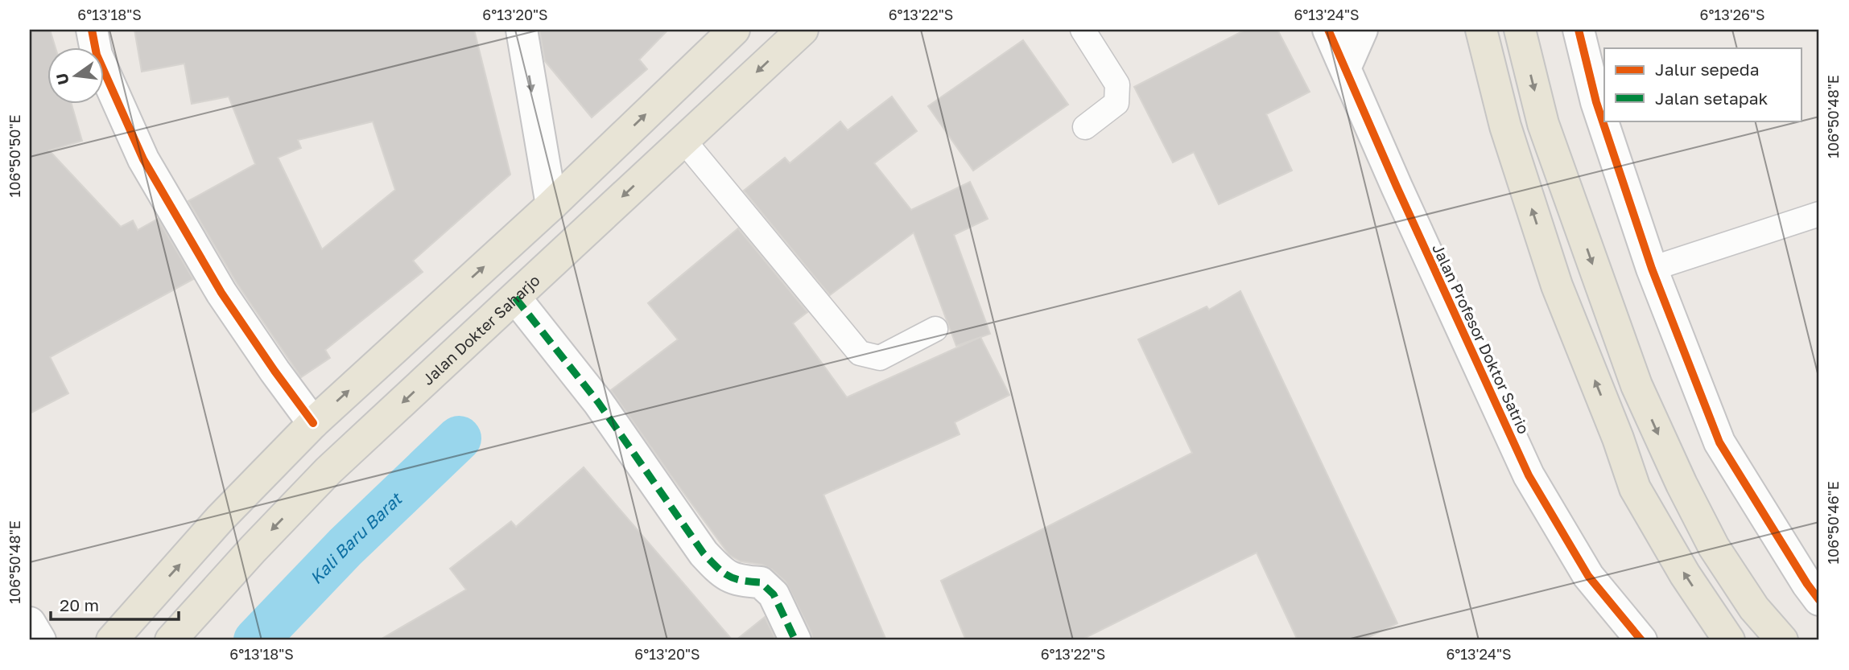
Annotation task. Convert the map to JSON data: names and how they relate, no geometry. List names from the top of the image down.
{
  "streets": {
    "main road": ["Jalan Dokter Saharjo"],
    "street": ["Jalan Profesor Doktor Satrio"]
  },
  "water": ["Kali Baru Barat"],
  "legend": ["Jalur sepeda", "Jalan setapak"],
  "scale_bar": "20 m",
  "north": "left",
  "coordinates": [
    "6°13'18\"S",
    "6°13'20\"S",
    "6°13'22\"S",
    "6°13'24\"S",
    "6°13'26\"S",
    "106°50'48\"E",
    "106°50'50\"E",
    "106°50'46\"E"
  ]
}
